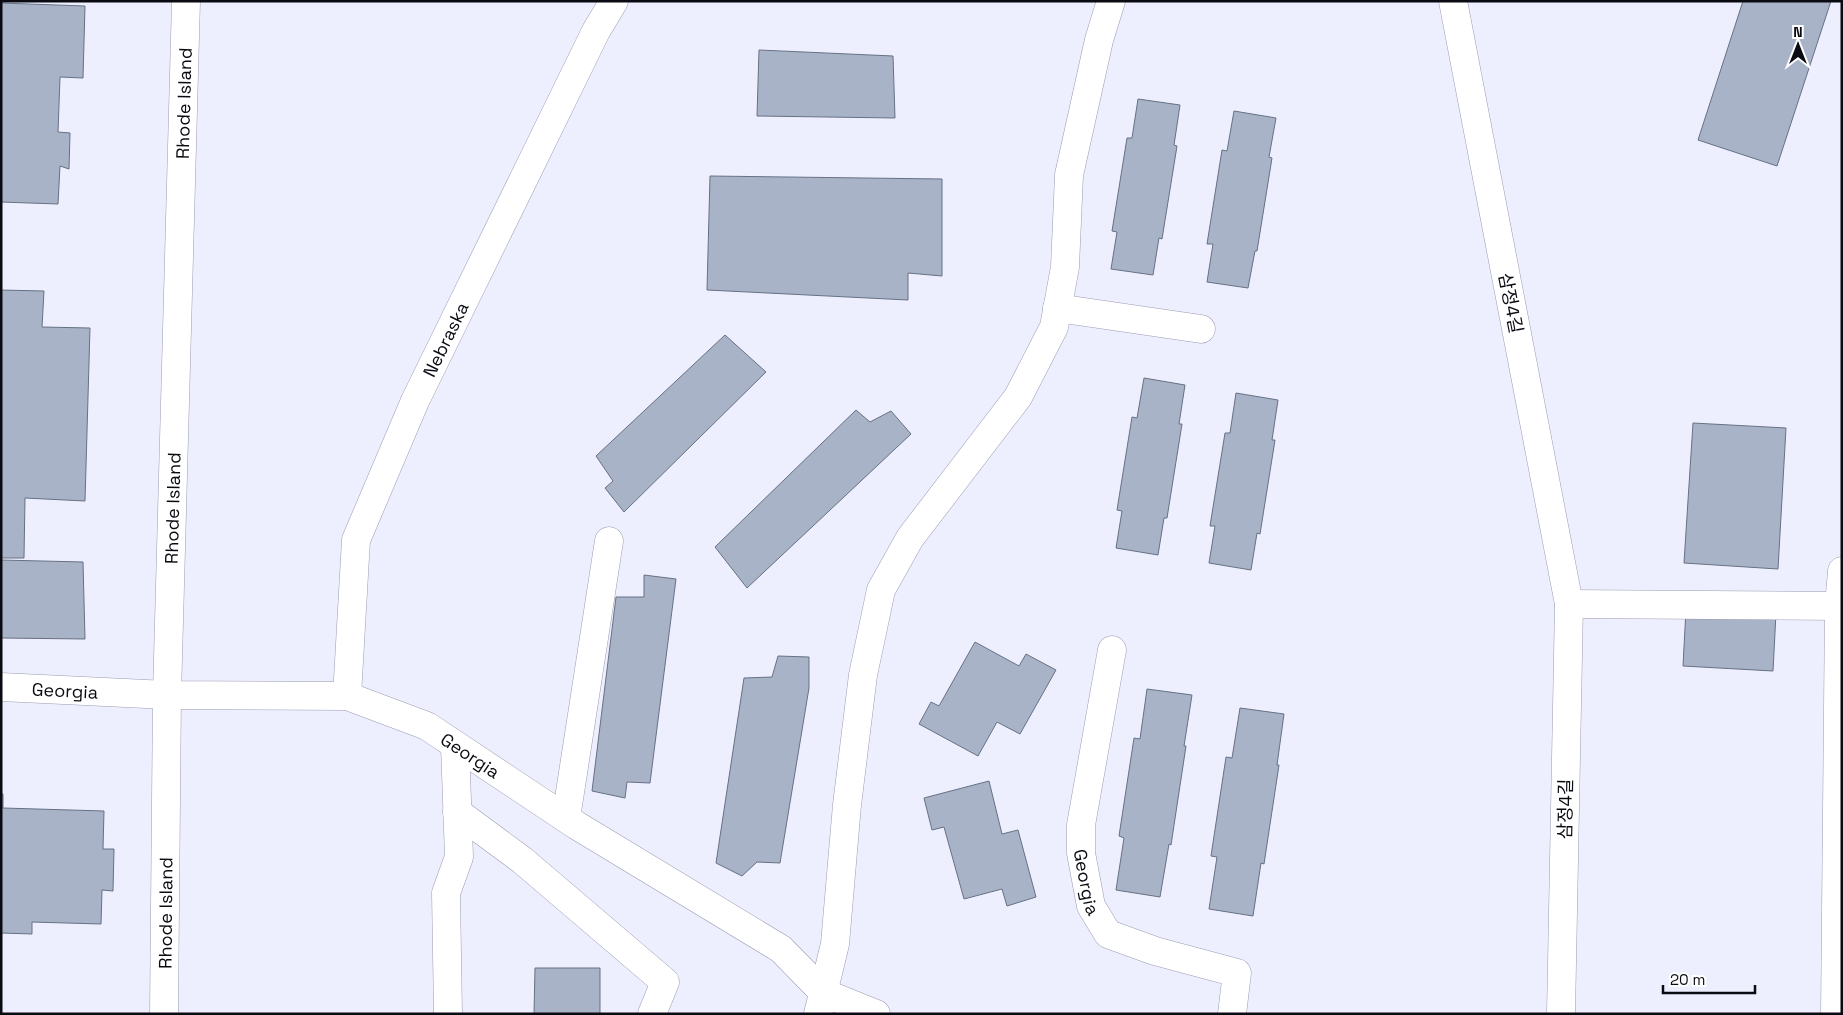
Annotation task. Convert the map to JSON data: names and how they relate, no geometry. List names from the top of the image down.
{
  "streets": {
    "street": [
      "Rhode Island",
      "삼정4길",
      "Nebraska",
      "Georgia"
    ]
  },
  "crossings": [
    ["Rhode Island", "Georgia"],
    ["Nebraska", "Georgia"]
  ],
  "scale_bar": "20 m",
  "north": "top"
}
